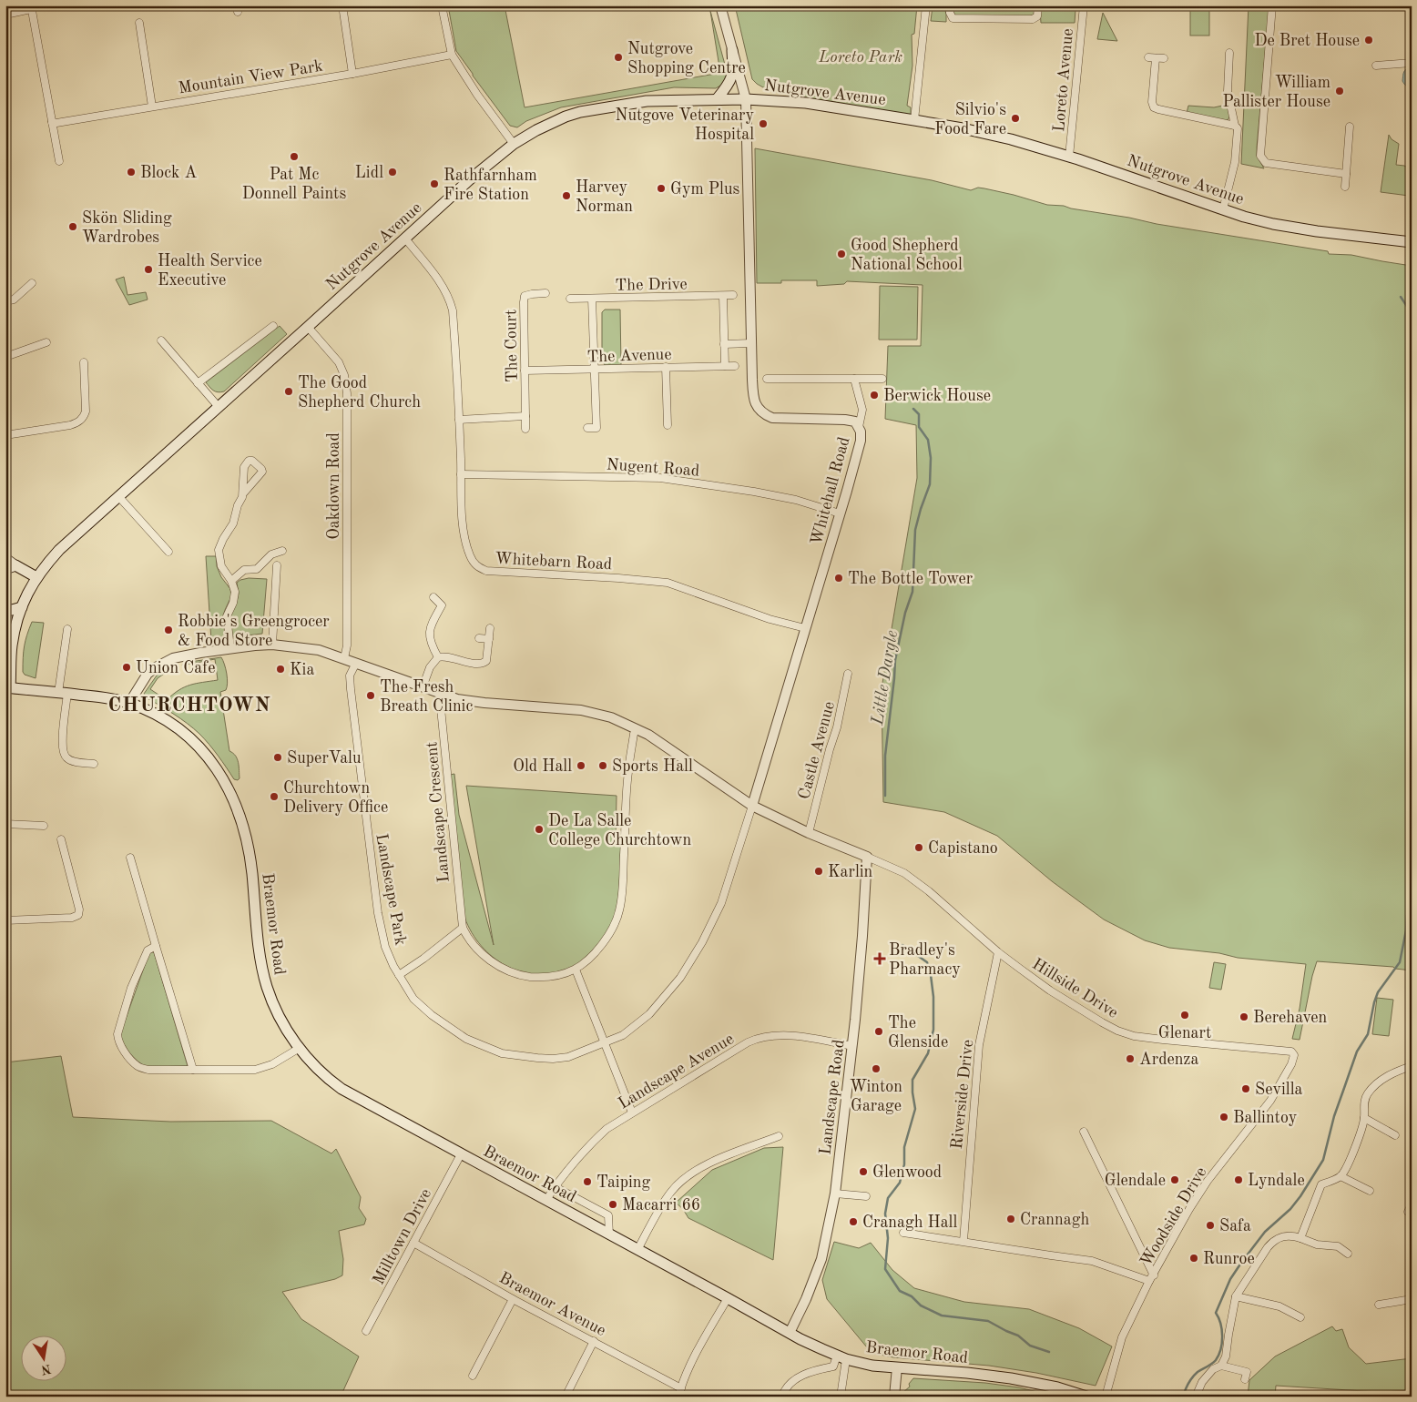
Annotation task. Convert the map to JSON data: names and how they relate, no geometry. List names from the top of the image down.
{
  "streets": {
    "main road": ["Nutgrove Avenue", "Braemor Road"],
    "street": [
      "Mountain View Park",
      "Loreto Avenue",
      "The Drive",
      "The Court",
      "The Avenue",
      "Nugent Road",
      "Oakdown Road",
      "Whitehall Road",
      "Whitebarn Road",
      "Castle Avenue",
      "Landscape Crescent",
      "Landscape Park",
      "Hillside Drive",
      "Landscape Avenue",
      "Riverside Drive",
      "Landscape Road",
      "Woodside Drive",
      "Milltown Drive",
      "Braemor Avenue"
    ]
  },
  "crossings": [
    ["Loreto Avenue", "Nutgrove Avenue"],
    ["Nutgrove Avenue", "Oakdown Road"],
    ["Nutgrove Avenue", "Whitehall Road"],
    ["Nutgrove Avenue", "Whitebarn Road"],
    ["Nutgrove Avenue", "Braemor Road"],
    ["The Court", "The Avenue"],
    ["Nugent Road", "Whitehall Road"],
    ["Nugent Road", "Whitebarn Road"],
    ["Whitehall Road", "Whitebarn Road"],
    ["Whitehall Road", "Landscape Park"],
    ["Braemor Road", "Landscape Avenue"],
    ["Braemor Road", "Landscape Road"],
    ["Braemor Road", "Milltown Drive"],
    ["Hillside Drive", "Riverside Drive"],
    ["Hillside Drive", "Landscape Road"],
    ["Hillside Drive", "Woodside Drive"],
    ["Landscape Avenue", "Landscape Road"],
    ["Milltown Drive", "Braemor Avenue"]
  ],
  "districts": ["CHURCHTOWN"],
  "water": ["Little Dargle"],
  "parks": ["Loreto Park"],
  "places": {
    "other": [
      "De Bret House",
      "Nutgrove Shopping Centre",
      "William Pallister House",
      "Silvio's Food Fare",
      "Nutgove Veterinary Hospital",
      "Pat Mc Donnell Paints",
      "Block A",
      "Lidl",
      "Rathfarnham Fire Station",
      "Gym Plus",
      "Harvey Norman",
      "Skön Sliding Wardrobes",
      "Good Shepherd National School",
      "Health Service Executive",
      "The Good Shepherd Church",
      "Berwick House",
      "The Bottle Tower",
      "Robbie's Greengrocer & Food Store",
      "Union Cafe",
      "Kia",
      "The Fresh Breath Clinic",
      "SuperValu",
      "Old Hall",
      "Sports Hall",
      "Churchtown Delivery Office",
      "De La Salle College Churchtown",
      "Capistano",
      "Karlin",
      "Glenart",
      "Berehaven",
      "The Glenside",
      "Ardenza",
      "Winton Garage",
      "Sevilla",
      "Ballintoy",
      "Glenwood",
      "Glendale",
      "Lyndale",
      "Taiping",
      "Macarri 66",
      "Crannagh",
      "Cranagh Hall",
      "Safa",
      "Runroe"
    ],
    "health": ["Bradley's Pharmacy"]
  },
  "north": "bottom"
}
